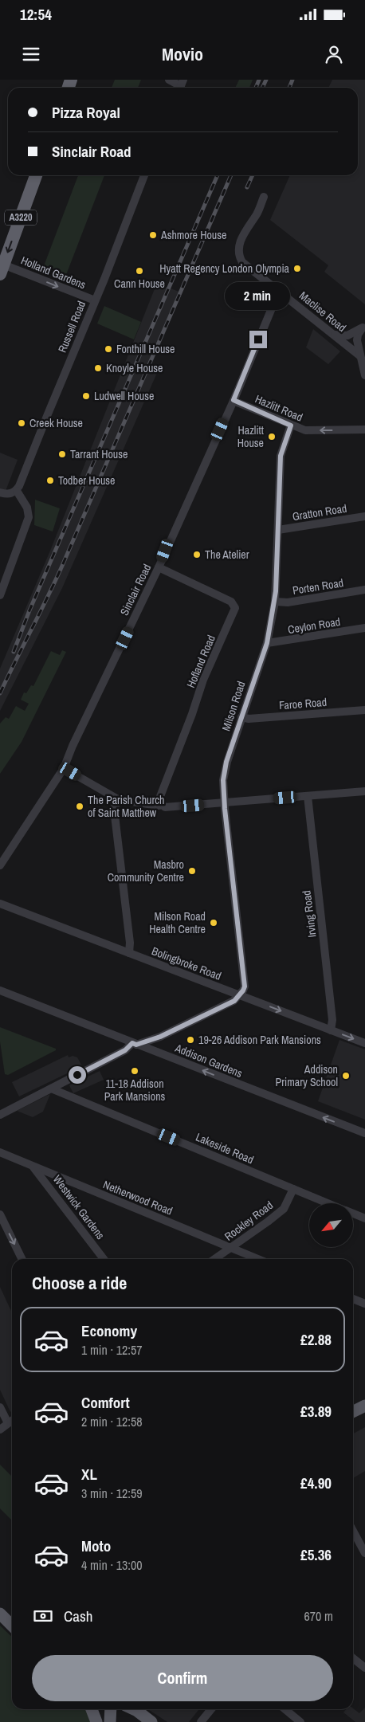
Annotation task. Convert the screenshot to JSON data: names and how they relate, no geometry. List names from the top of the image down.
{
  "streets": {
    "highway": ["A3220"],
    "street": [
      "Holland Gardens",
      "Maclise Road",
      "Russell Road",
      "Hazlitt Road",
      "Gratton Road",
      "Porten Road",
      "Sinclair Road",
      "Ceylon Road",
      "Hofland Road",
      "Faroe Road",
      "Milson Road",
      "Irving Road",
      "Bolingbroke Road",
      "Addison Gardens",
      "Lakeside Road",
      "Netherwood Road",
      "Westwick Gardens",
      "Rockley Road"
    ]
  },
  "crossings": [
    ["A3220", "Holland Gardens"],
    ["Holland Gardens", "Russell Road"],
    ["Maclise Road", "Sinclair Road"],
    ["Hazlitt Road", "Sinclair Road"],
    ["Hazlitt Road", "Milson Road"],
    ["Gratton Road", "Milson Road"],
    ["Porten Road", "Milson Road"],
    ["Sinclair Road", "Hofland Road"],
    ["Ceylon Road", "Milson Road"],
    ["Faroe Road", "Milson Road"],
    ["Milson Road", "Bolingbroke Road"],
    ["Irving Road", "Bolingbroke Road"],
    ["Lakeside Road", "Rockley Road"],
    ["Netherwood Road", "Westwick Gardens"],
    ["Netherwood Road", "Rockley Road"]
  ],
  "one_way": ["Holland Gardens", "Hazlitt Road", "Addison Gardens"],
  "places": [
    "Ashmore House",
    "Hyatt Regency London Olympia",
    "Cann House",
    "Fonthill House",
    "Knoyle House",
    "Ludwell House",
    "Creek House",
    "Hazlitt House",
    "Tarrant House",
    "Todber House",
    "The Atelier",
    "The Parish Church of Saint Matthew",
    "Masbro Community Centre",
    "Milson Road Health Centre",
    "19-26 Addison Park Mansions",
    "11-18 Addison Park Mansions",
    "Addison Primary School"
  ],
  "north": "bottom left",
  "page": {
    "status": "12:54",
    "header": "Movio",
    "banner": ["Pizza Royal", "Sinclair Road"],
    "bubble": "2 min",
    "heading": "Choose a ride",
    "list": [
      {
        "name": "Economy",
        "note": "1 min · 12:57",
        "value": "£2.88"
      },
      {
        "name": "Comfort",
        "note": "2 min · 12:58",
        "value": "£3.89"
      },
      {
        "name": "XL",
        "note": "3 min · 12:59",
        "value": "£4.90"
      },
      {
        "name": "Moto",
        "note": "4 min · 13:00",
        "value": "£5.36"
      }
    ],
    "pay": ["Cash", "670 m"],
    "buttons": "Confirm"
  }
}
